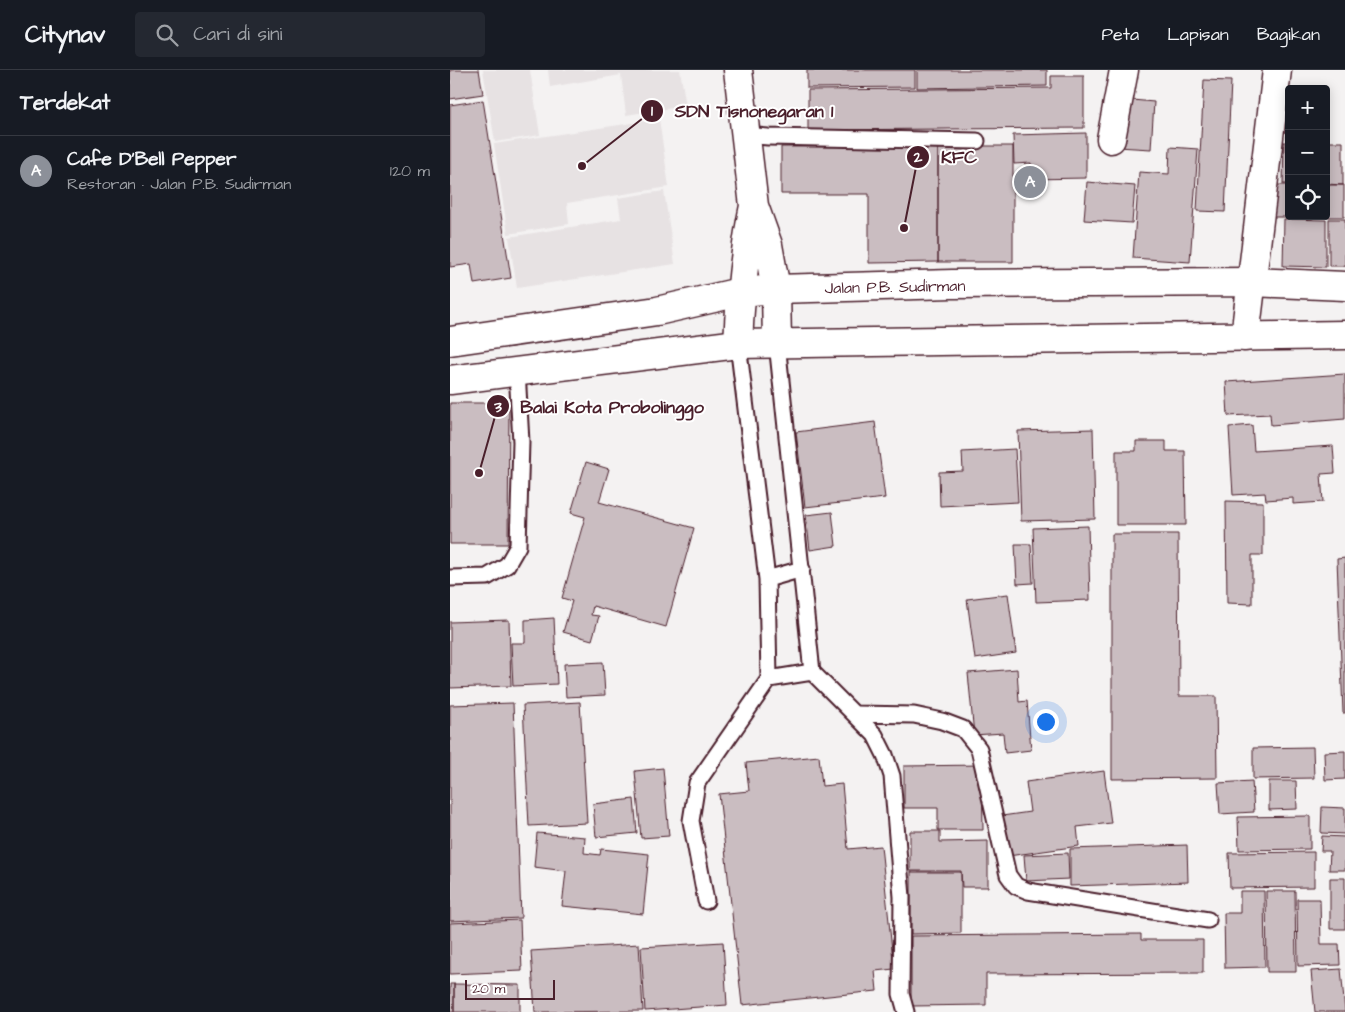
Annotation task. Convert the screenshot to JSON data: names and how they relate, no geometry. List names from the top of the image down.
{
  "streets": {
    "main road": ["Jalan P.B. Sudirman"]
  },
  "places": ["SDN Tisnonegaran 1", "KFC", "Balai Kota Probolinggo"],
  "scale_bar": "20 m",
  "page": {
    "header": "Citynav",
    "search": "Cari di sini",
    "nav": ["Peta", "Lapisan", "Bagikan"],
    "heading": "Terdekat",
    "map_buttons": ["+", "−"],
    "list": [
      {
        "mark": "A",
        "name": "Cafe D'Bell Pepper",
        "note": "Restoran · Jalan P.B. Sudirman",
        "value": "120 m"
      }
    ],
    "pins": "A",
    "scale": "20 m"
  }
}
